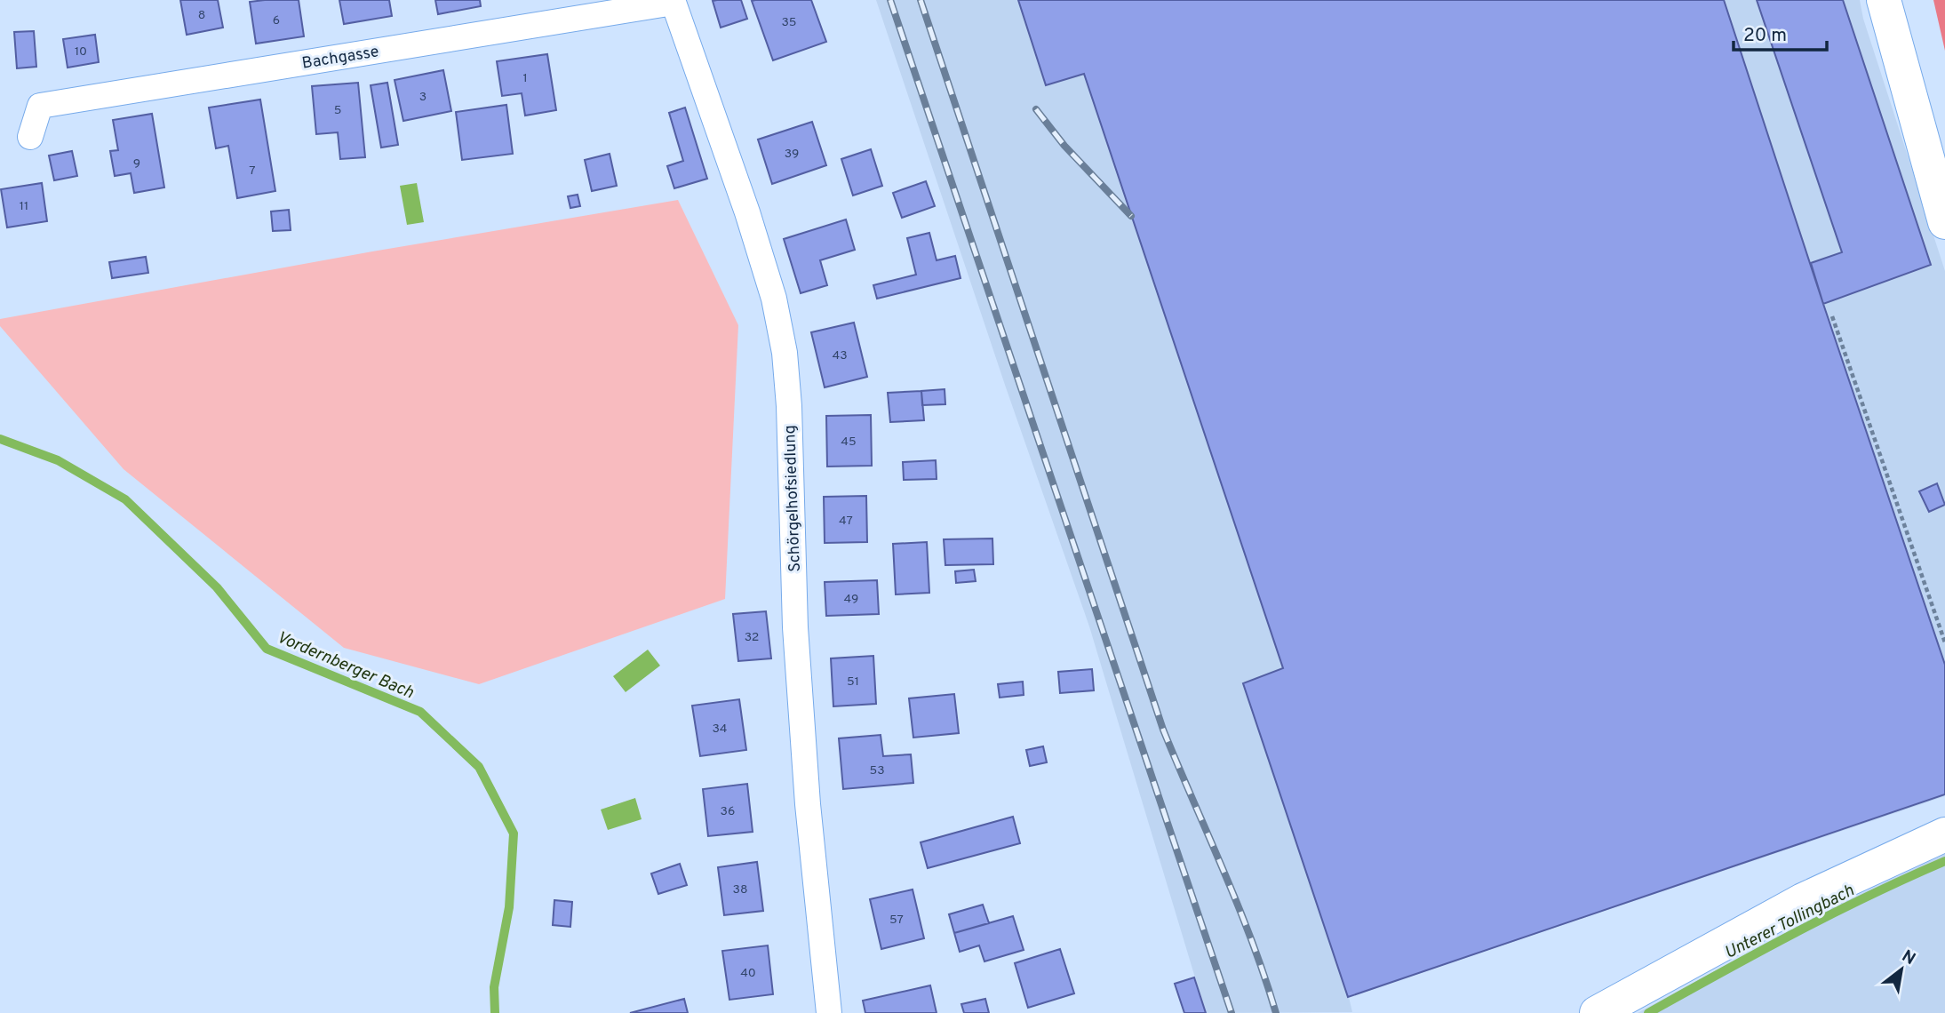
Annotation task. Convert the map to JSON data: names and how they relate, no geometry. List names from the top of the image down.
{
  "streets": {
    "street": ["Bachgasse", "Schörgelhofsiedlung"]
  },
  "crossings": [
    ["Bachgasse", "Schörgelhofsiedlung"]
  ],
  "water": ["Vordernberger Bach", "Unterer Tollingbach"],
  "house_numbers": [
    "8",
    "6",
    "35",
    "10",
    "1",
    "3",
    "5",
    "39",
    "9",
    "7",
    "11",
    "43",
    "45",
    "47",
    "49",
    "32",
    "51",
    "34",
    "53",
    "36",
    "38",
    "57",
    "40"
  ],
  "scale_bar": "20 m",
  "north": "top right"
}
